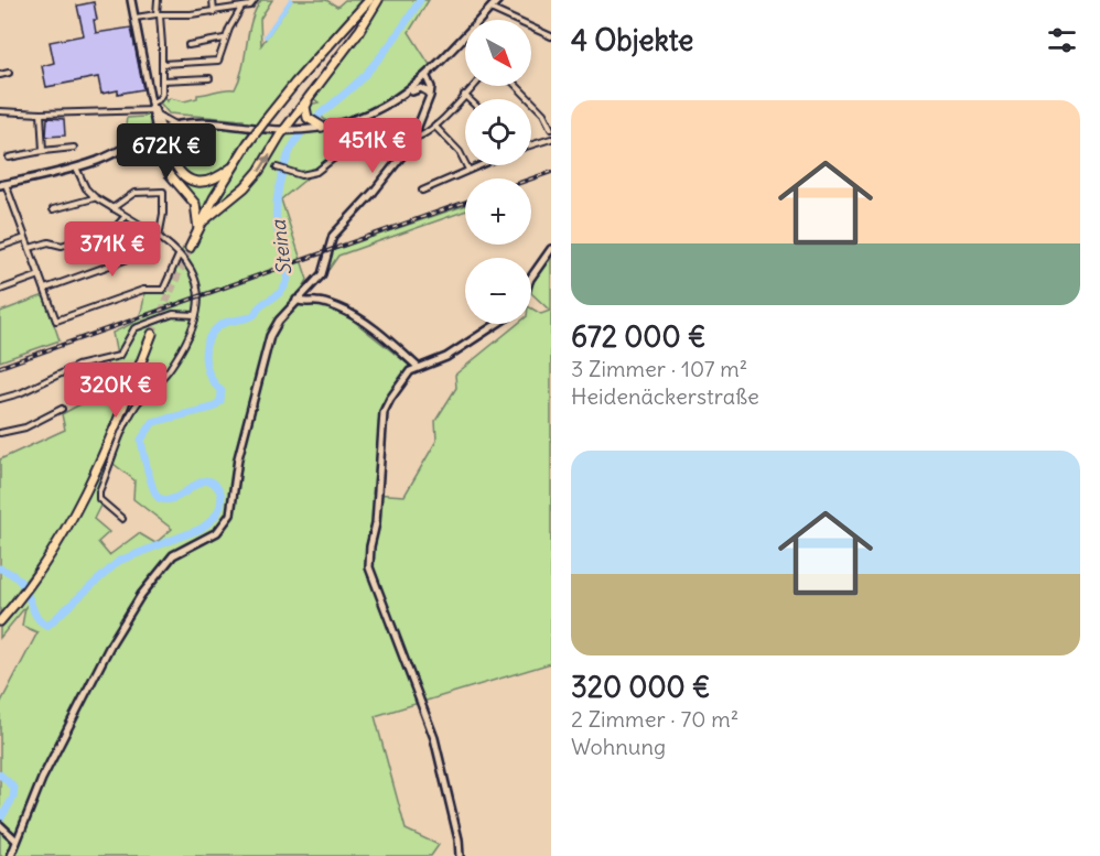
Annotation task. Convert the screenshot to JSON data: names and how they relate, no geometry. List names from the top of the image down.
{
  "water": ["Steina"],
  "north": "bottom right",
  "page": {
    "heading": "4 Objekte",
    "map_buttons": ["+", "−"],
    "list": [
      {
        "name": "672 000 €",
        "note": "3 Zimmer · 107 m² · Heidenäckerstraße"
      },
      {
        "name": "320 000 €",
        "note": "2 Zimmer · 70 m² · Wohnung"
      }
    ],
    "price": [
      "451K €",
      "672K €",
      "371K €",
      "320K €"
    ]
  }
}
